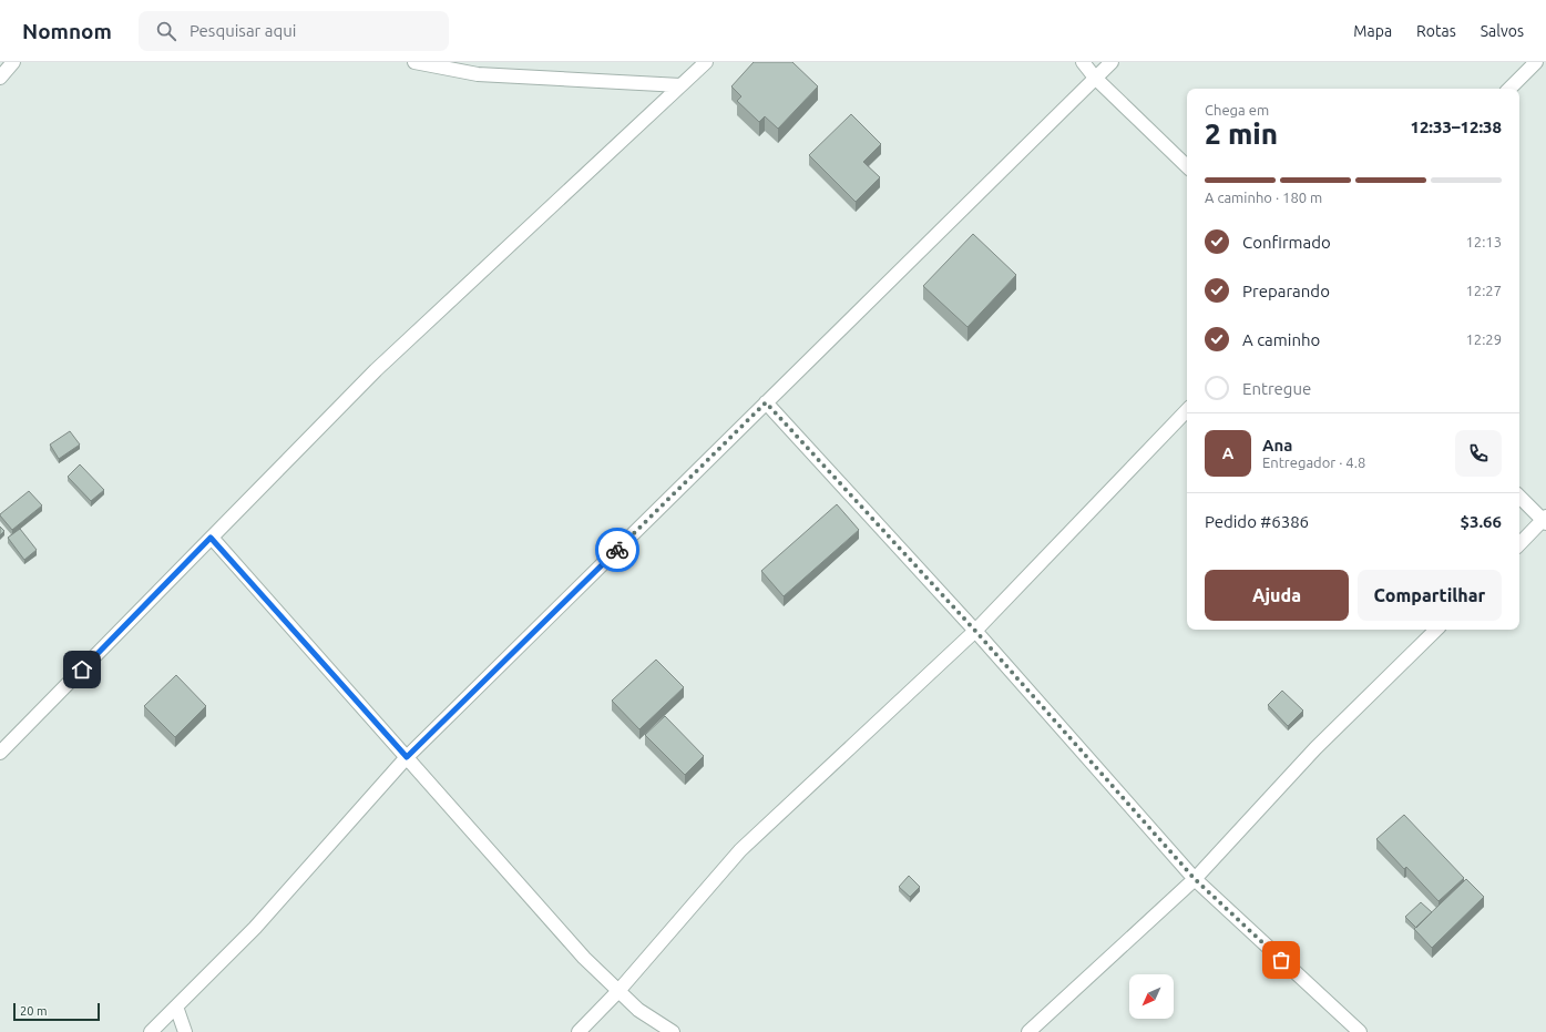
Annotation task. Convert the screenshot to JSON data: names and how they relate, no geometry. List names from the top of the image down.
{
  "scale_bar": "20 m",
  "north": "bottom left",
  "page": {
    "header": "Nomnom",
    "search": "Pesquisar aqui",
    "nav": ["Mapa", "Rotas", "Salvos"],
    "heading": ["2 min", "Chega em", "12:33–12:38"],
    "panel": [
      "Ana",
      "Entregador · 4.8",
      "Pedido #6386",
      "$3.66"
    ],
    "bar": "A caminho · 180 m",
    "list": [
      ["Confirmado", "12:13"],
      ["Preparando", "12:27"],
      ["A caminho", "12:29"],
      "Entregue"
    ],
    "round": "A",
    "buttons": ["Ajuda", "Compartilhar"],
    "scale": "20 m"
  }
}
